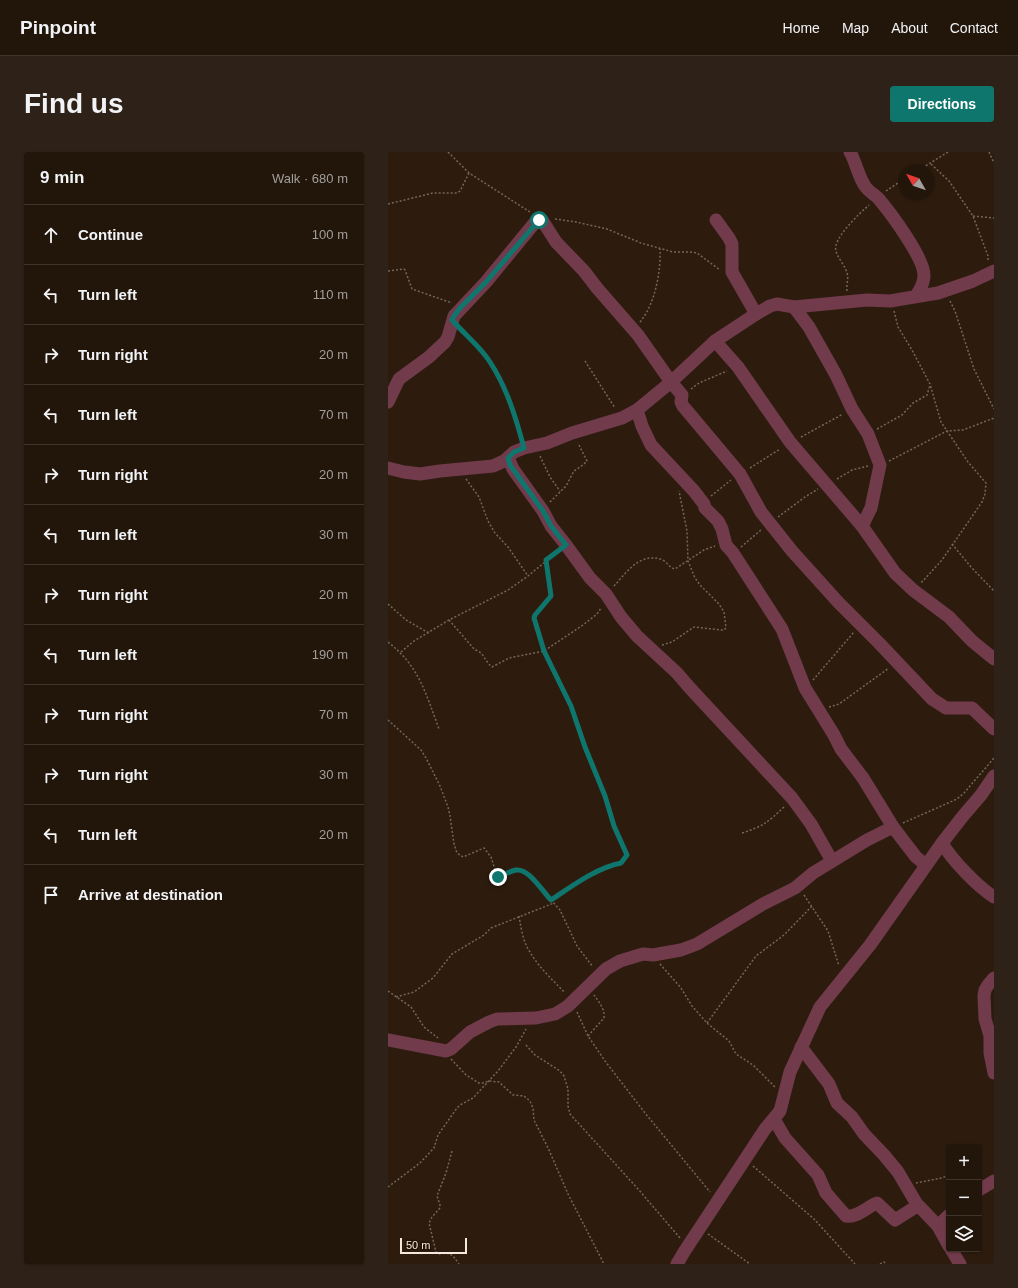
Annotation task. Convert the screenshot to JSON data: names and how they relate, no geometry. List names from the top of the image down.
{
  "scale_bar": "50 m",
  "north": "top left",
  "page": {
    "header": "Pinpoint",
    "nav": [
      "Home",
      "Map",
      "About",
      "Contact"
    ],
    "buttons": "Directions",
    "title": "Find us",
    "heading": ["9 min", "Walk · 680 m"],
    "list": [
      ["Continue", "100 m"],
      ["Turn left", "110 m"],
      ["Turn right", "20 m"],
      ["Turn left", "70 m"],
      ["Turn right", "20 m"],
      ["Turn left", "30 m"],
      ["Turn right", "20 m"],
      ["Turn left", "190 m"],
      ["Turn right", "70 m"],
      ["Turn right", "30 m"],
      ["Turn left", "20 m"],
      "Arrive at destination"
    ],
    "map_buttons": ["+", "−"],
    "scale": "50 m"
  }
}
